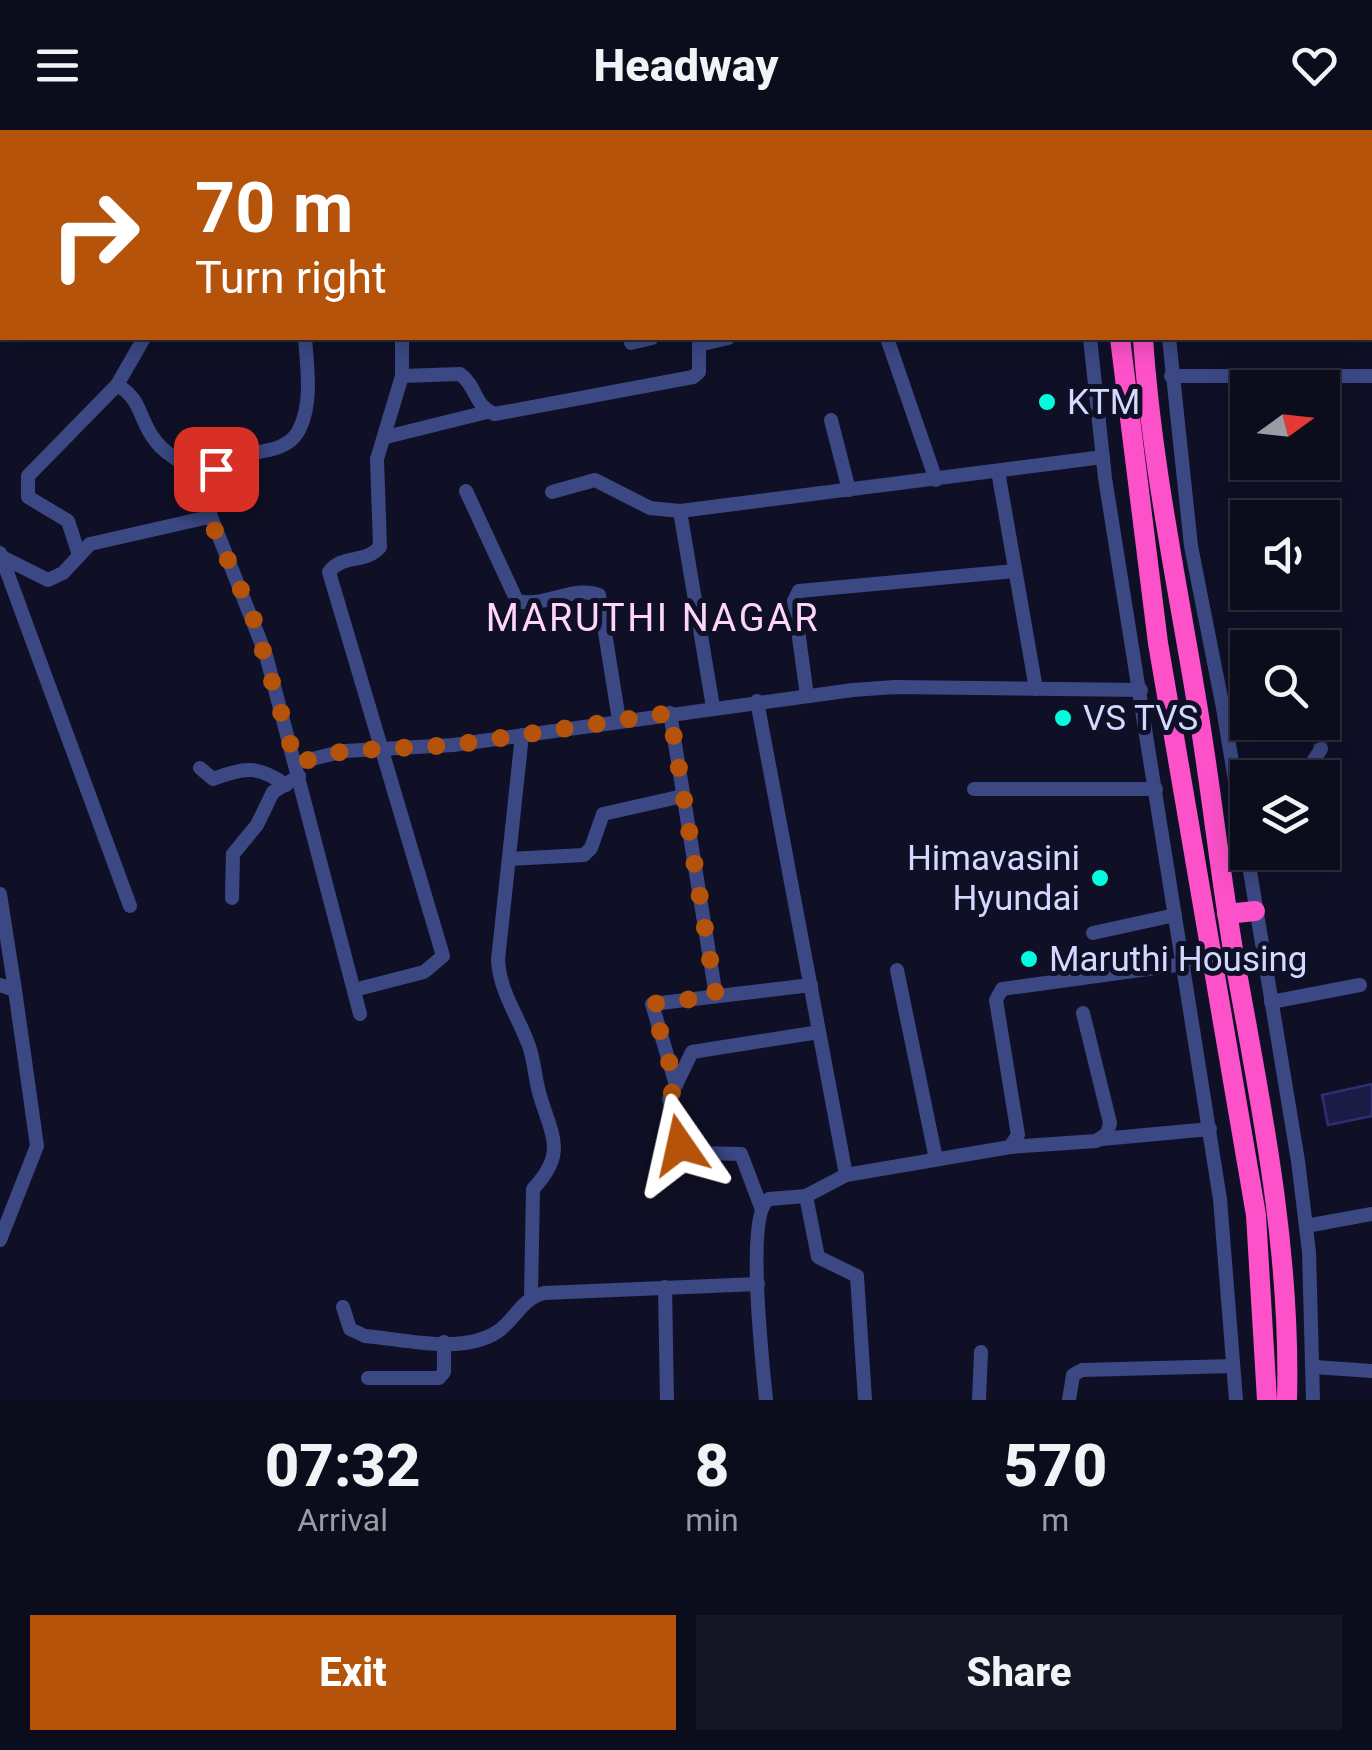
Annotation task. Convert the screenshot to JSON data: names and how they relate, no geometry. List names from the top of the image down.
{
  "districts": ["MARUTHI NAGAR"],
  "places": [
    "KTM",
    "VS TVS",
    "Himavasini Hyundai",
    "Maruthi Housing"
  ],
  "north": "right",
  "page": {
    "header": "Headway",
    "turn": ["70 m", "Turn right"],
    "eta": [
      "07:32",
      "Arrival",
      "8",
      "min",
      "570",
      "m"
    ],
    "buttons": ["Exit", "Share"]
  }
}
